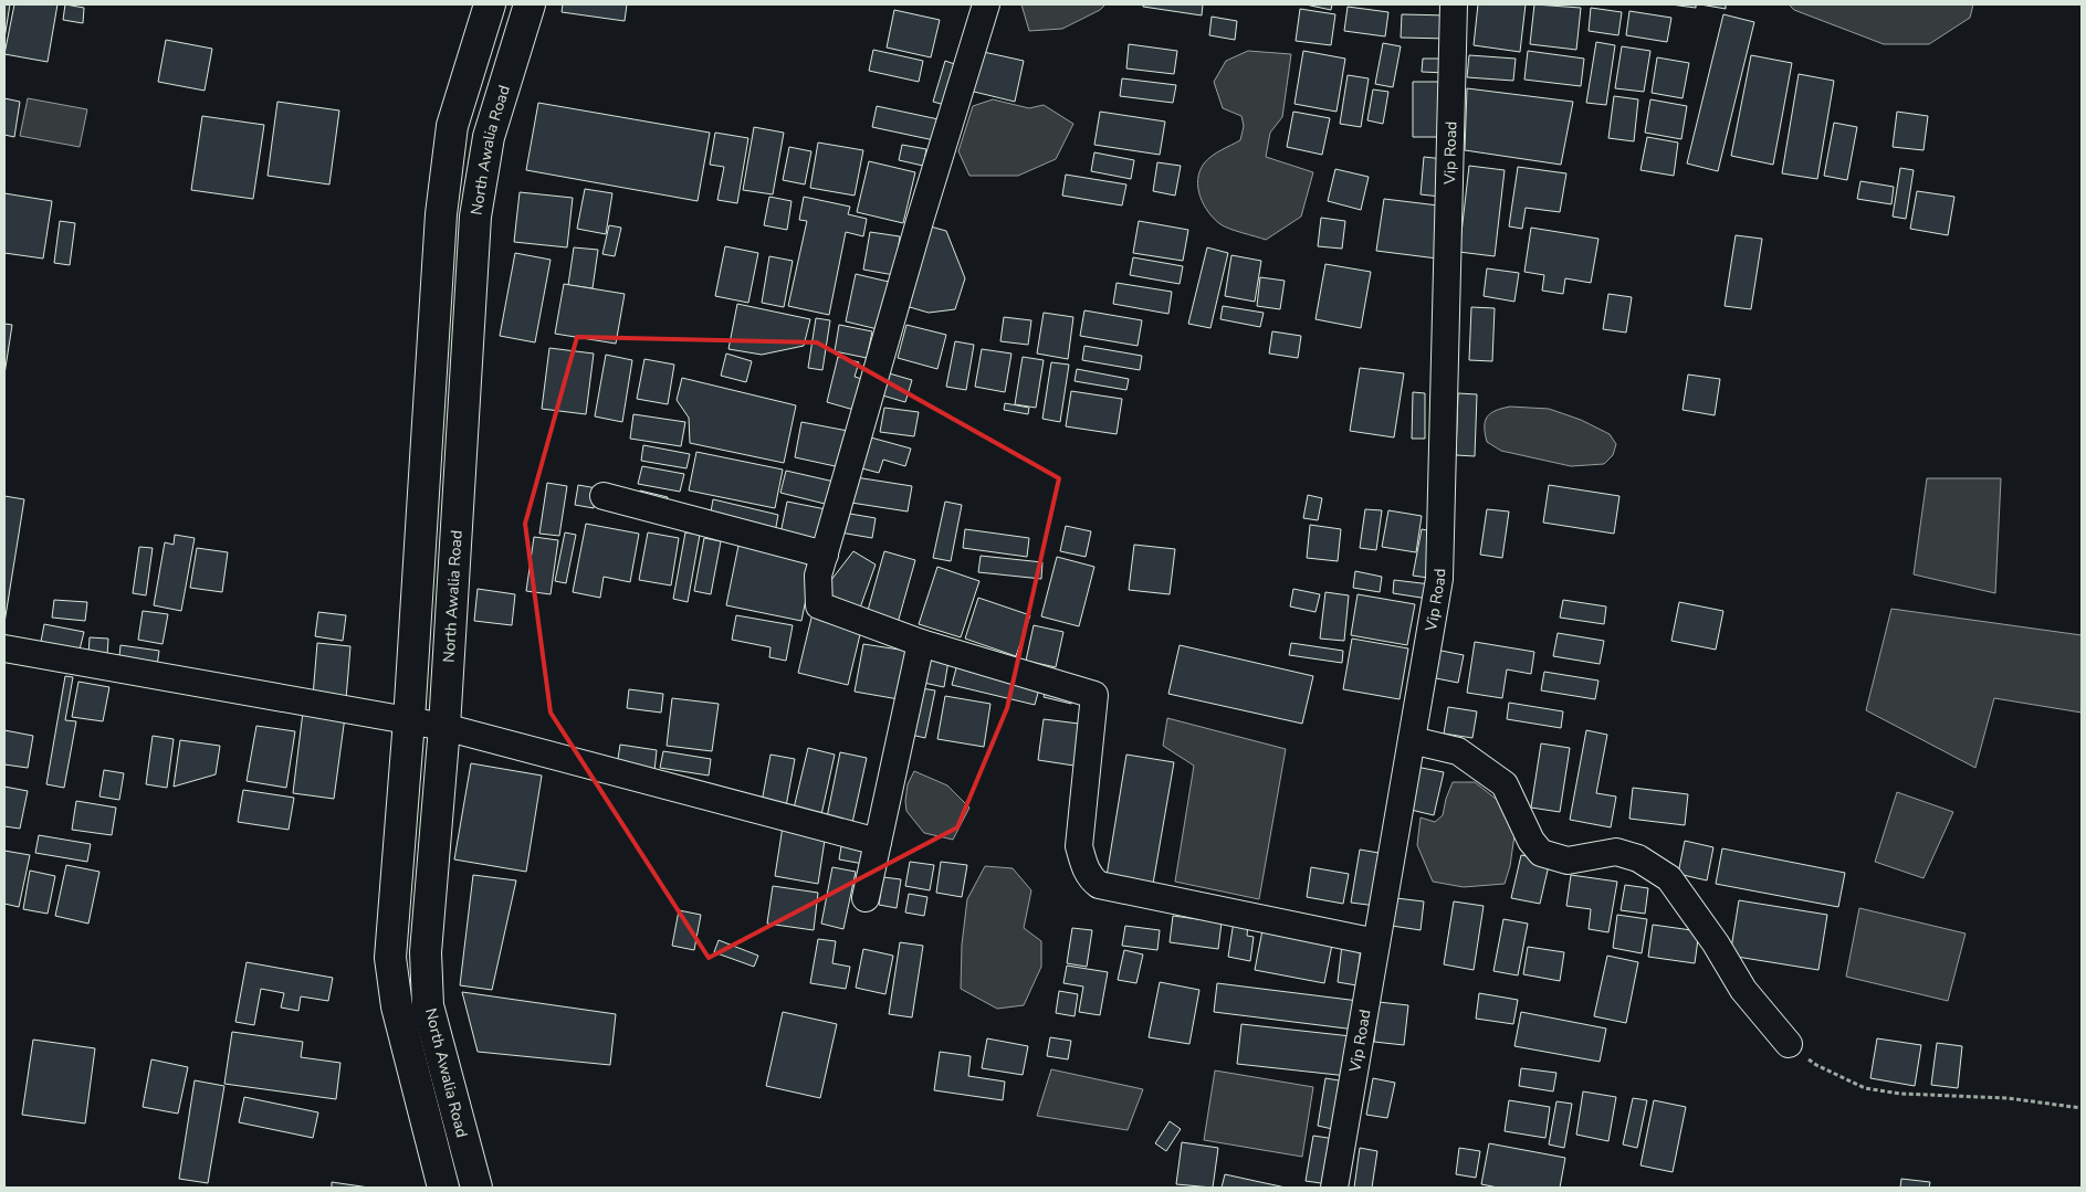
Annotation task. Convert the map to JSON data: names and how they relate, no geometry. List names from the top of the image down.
{
  "streets": {
    "main road": ["North Awalia Road"],
    "street": ["Vip Road"]
  }
}
